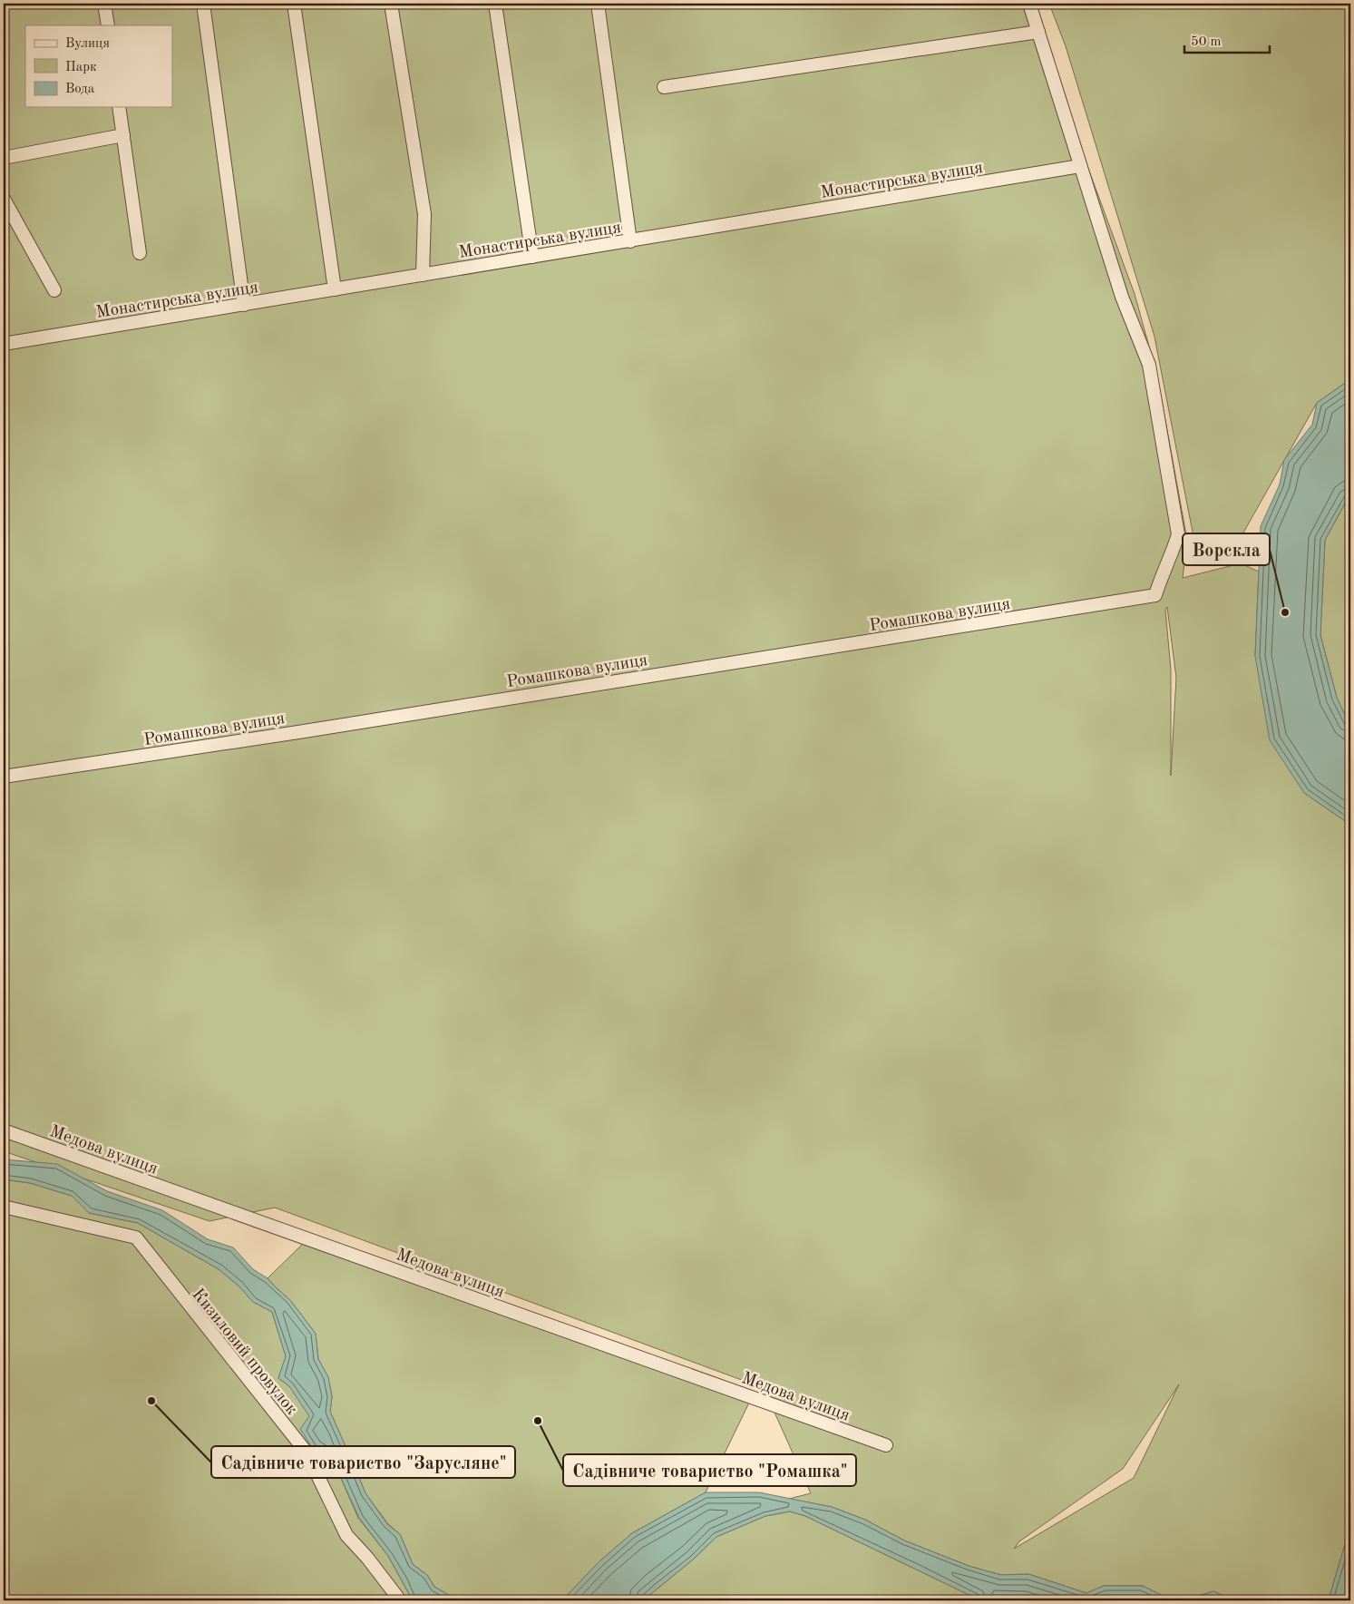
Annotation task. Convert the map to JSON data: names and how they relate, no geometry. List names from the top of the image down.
{
  "streets": {
    "street": [
      "Монастирська вулиця",
      "Ромашкова вулиця",
      "Медова вулиця",
      "Кизиловий провулок"
    ]
  },
  "crossings": [
    ["Монастирська вулиця", "Ромашкова вулиця"]
  ],
  "places": ["Ворскла", "Садівниче товариство \"Зарусляне\"", "Садівниче товариство \"Ромашка\""],
  "legend": ["Вулиця", "Парк", "Вода"],
  "scale_bar": "50 m"
}
